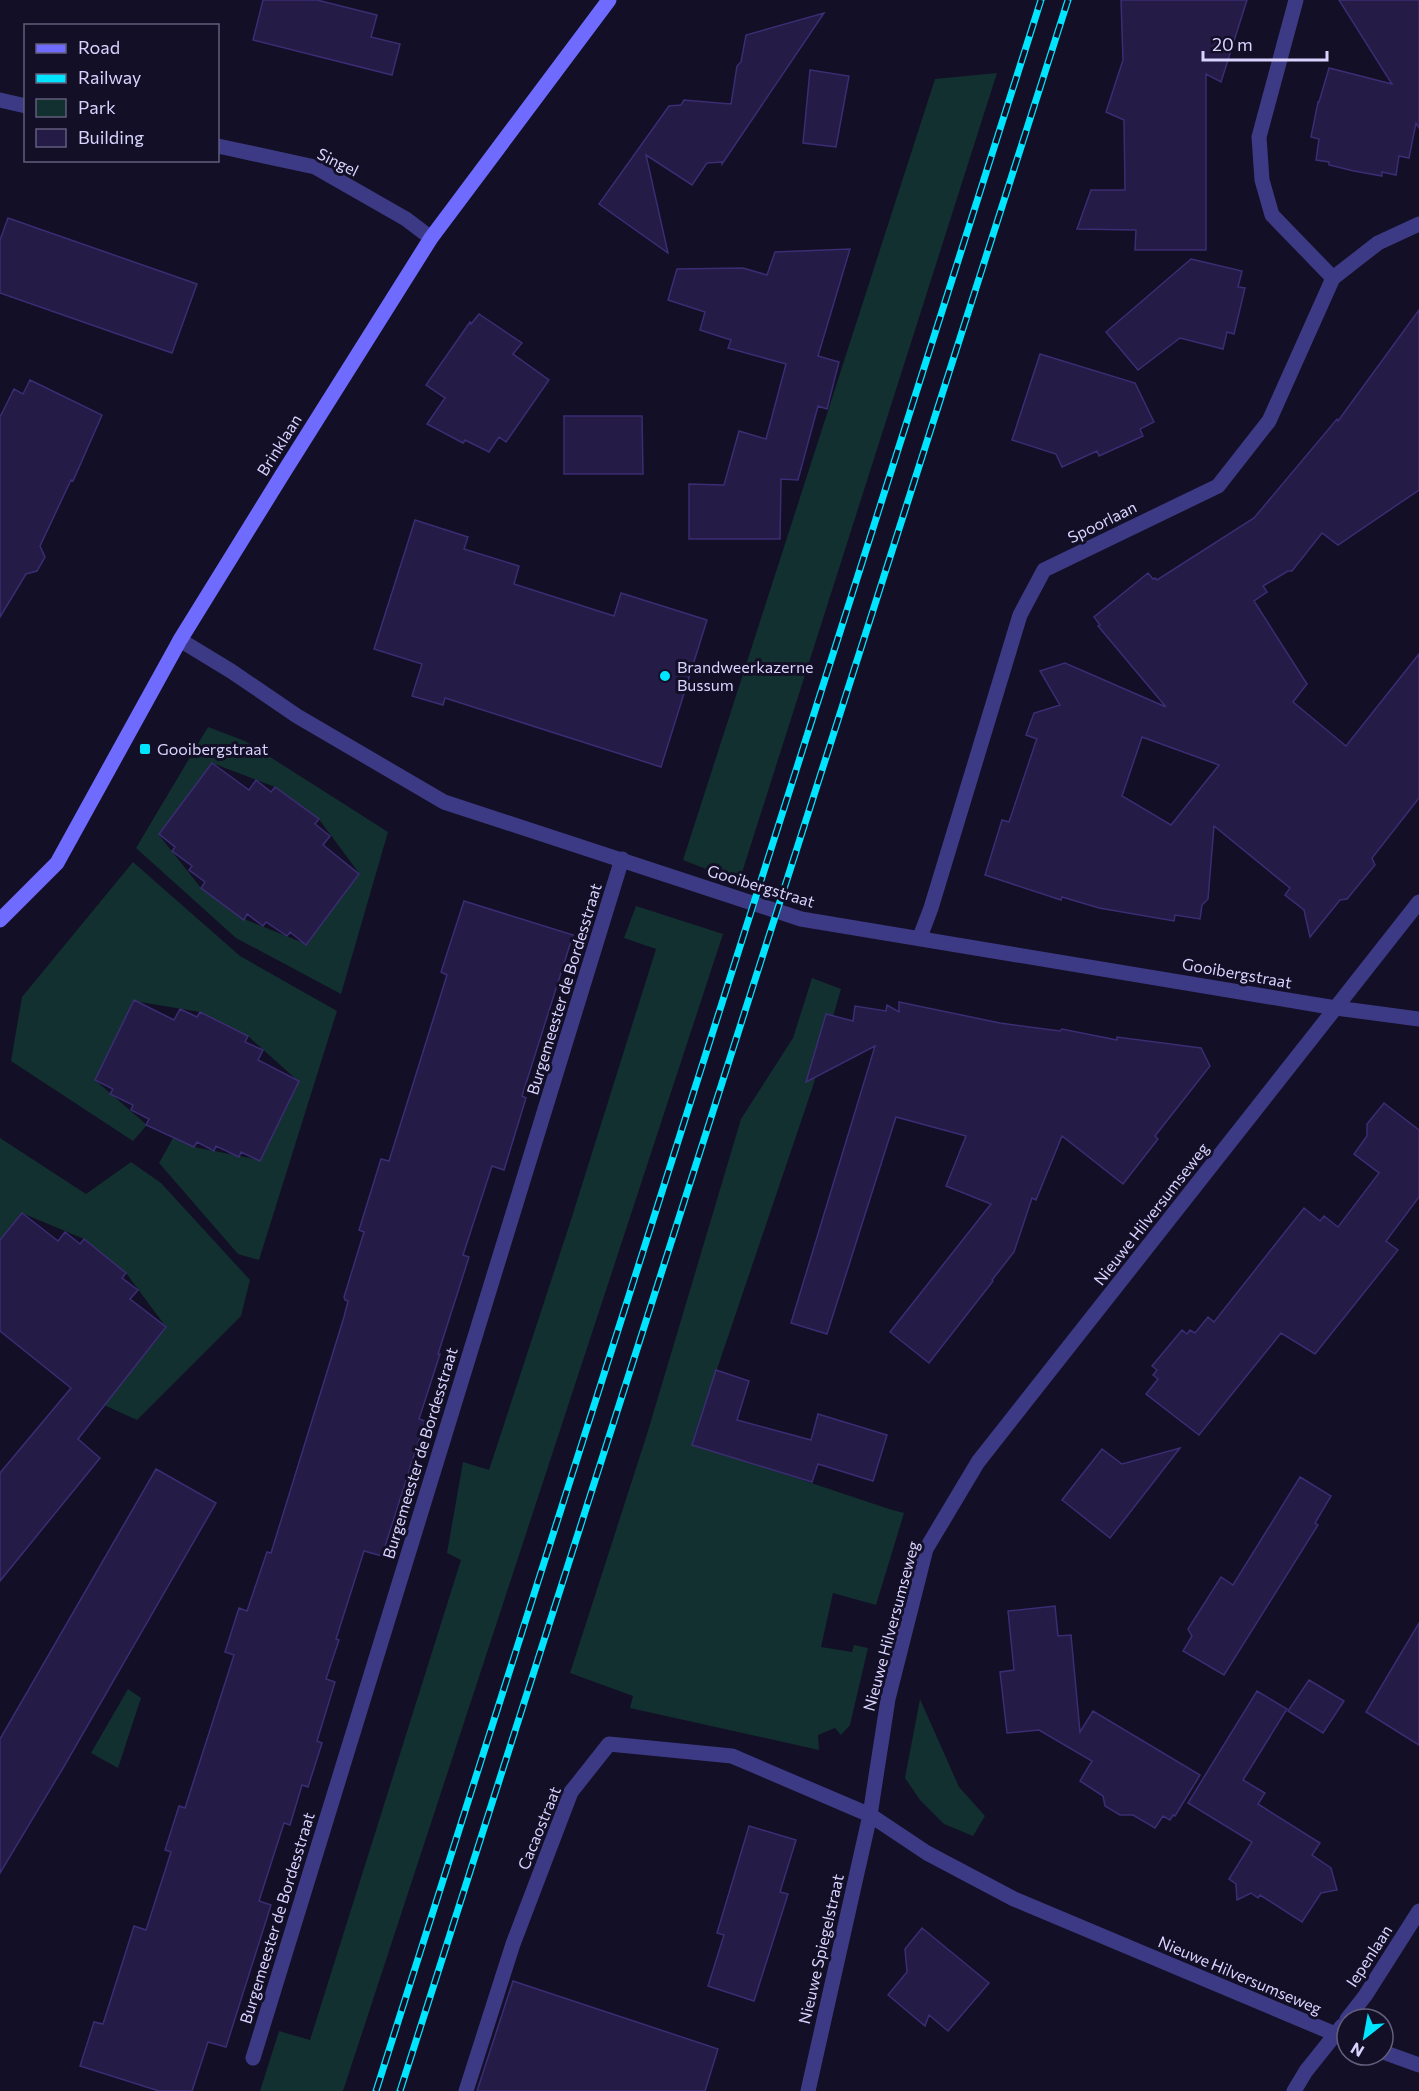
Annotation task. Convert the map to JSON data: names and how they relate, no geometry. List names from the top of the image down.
{
  "streets": {
    "main road": ["Brinklaan"],
    "street": [
      "Singel",
      "Spoorlaan",
      "Gooibergstraat",
      "Burgemeester de Bordesstraat",
      "Nieuwe Hilversumseweg",
      "Cacaostraat",
      "Nieuwe Spiegelstraat",
      "Iepenlaan"
    ]
  },
  "crossings": [
    ["Singel", "Brinklaan"],
    ["Brinklaan", "Gooibergstraat"],
    ["Spoorlaan", "Gooibergstraat"],
    ["Gooibergstraat", "Burgemeester de Bordesstraat"],
    ["Gooibergstraat", "Nieuwe Hilversumseweg"],
    ["Nieuwe Hilversumseweg", "Cacaostraat"],
    ["Nieuwe Hilversumseweg", "Nieuwe Spiegelstraat"],
    ["Cacaostraat", "Nieuwe Spiegelstraat"]
  ],
  "places": {
    "other": ["Brandweerkazerne Bussum"],
    "transit": ["Gooibergstraat"]
  },
  "legend": [
    "Road",
    "Railway",
    "Park",
    "Building"
  ],
  "scale_bar": "20 m",
  "north": "bottom left"
}
